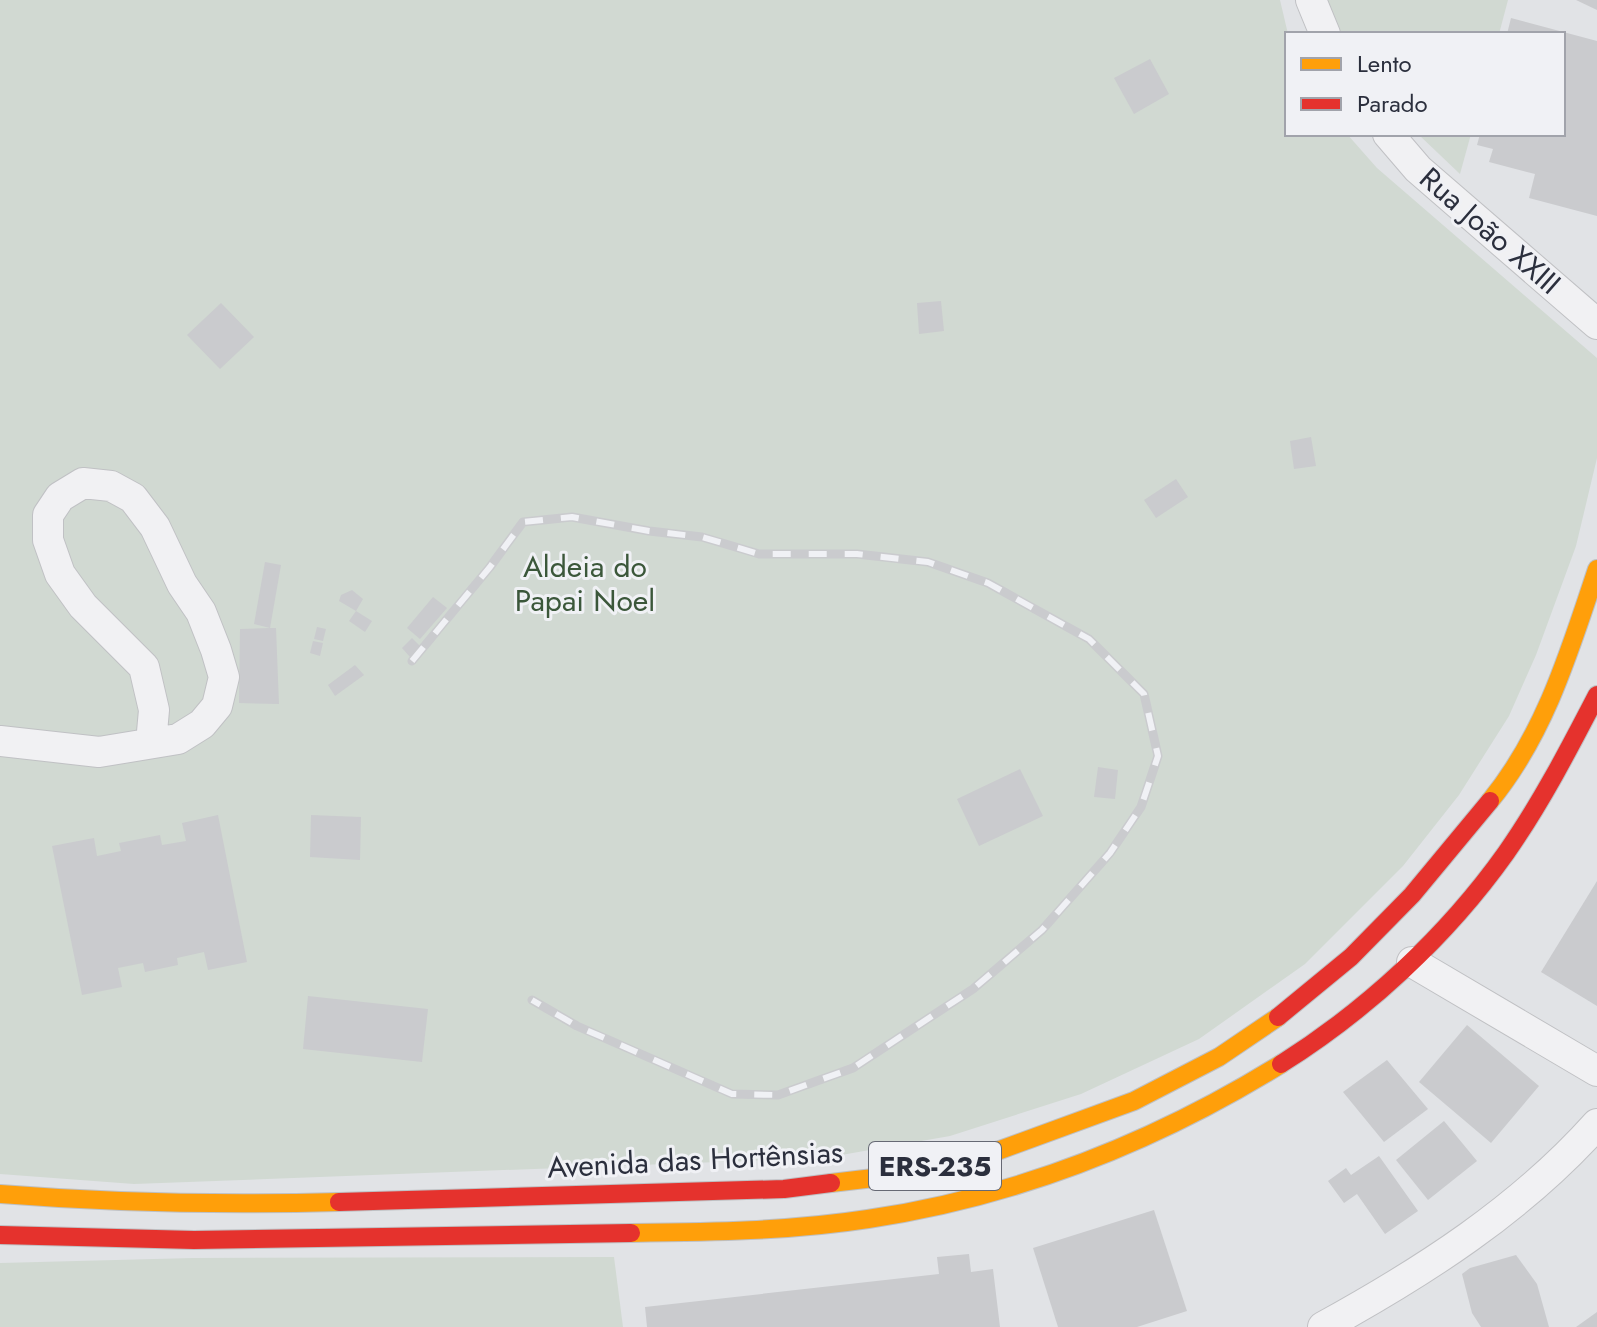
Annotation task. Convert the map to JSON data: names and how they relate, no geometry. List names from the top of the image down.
{
  "streets": {
    "main road": ["Avenida das Hortênsias", "ERS-235"],
    "street": ["Rua João XXIII"]
  },
  "parks": ["Aldeia do Papai Noel"],
  "legend": ["Lento", "Parado"]
}
